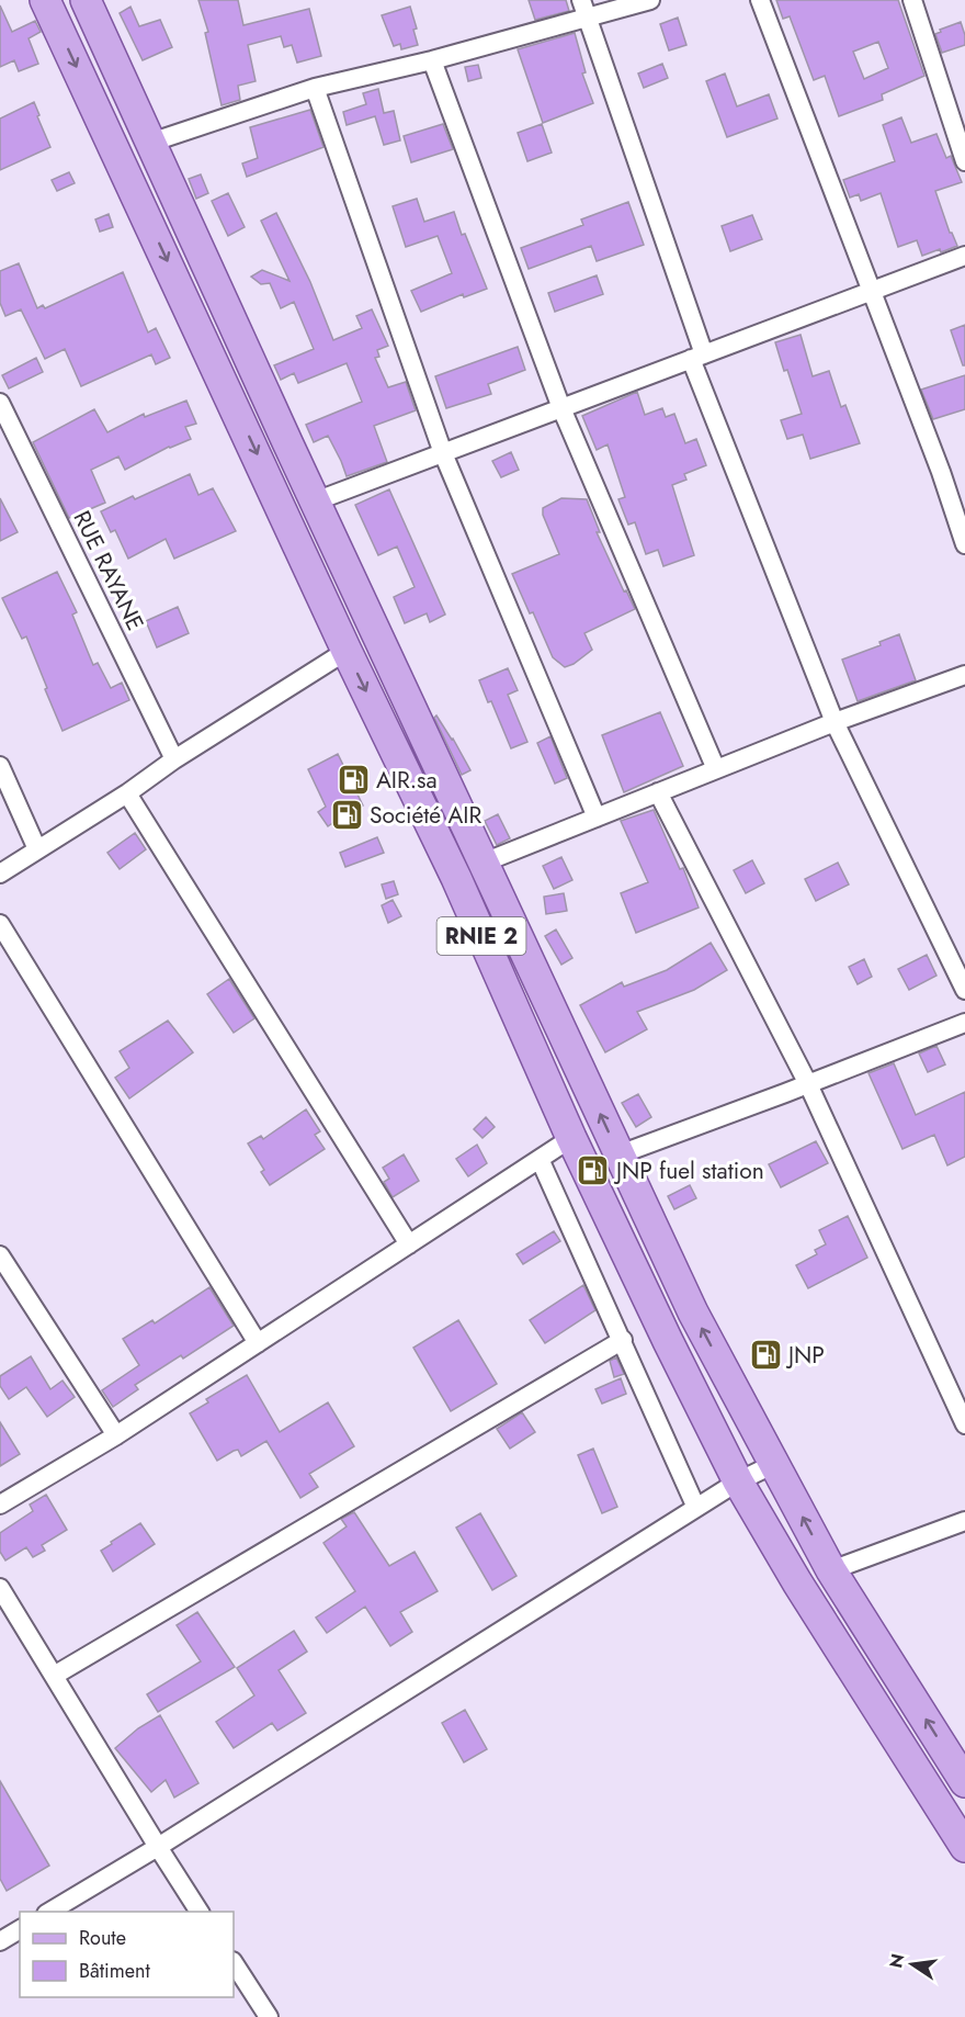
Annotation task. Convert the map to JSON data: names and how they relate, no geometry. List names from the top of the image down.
{
  "streets": {
    "main road": ["RNIE 2"],
    "street": ["RUE RAYANE"]
  },
  "places": {
    "fuel station": [
      "AIR.sa",
      "Société AIR",
      "JNP fuel station",
      "JNP"
    ]
  },
  "legend": ["Route", "Bâtiment"],
  "north": "left"
}
